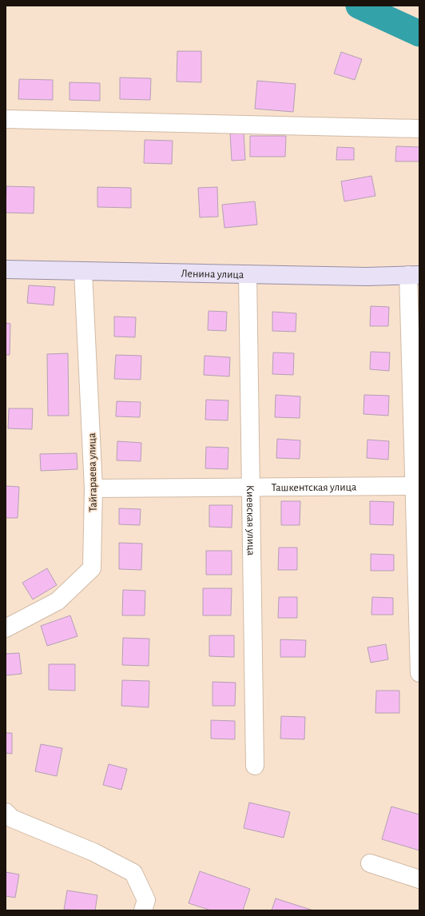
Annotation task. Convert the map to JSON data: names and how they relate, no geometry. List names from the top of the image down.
{
  "streets": {
    "main road": ["Ленина улица"],
    "street": ["Тайгараева улица", "Ташкентская улица", "Киевская улица"]
  },
  "crossings": [
    ["Ленина улица", "Тайгараева улица"],
    ["Ленина улица", "Киевская улица"],
    ["Тайгараева улица", "Ташкентская улица"],
    ["Ташкентская улица", "Киевская улица"]
  ]
}
